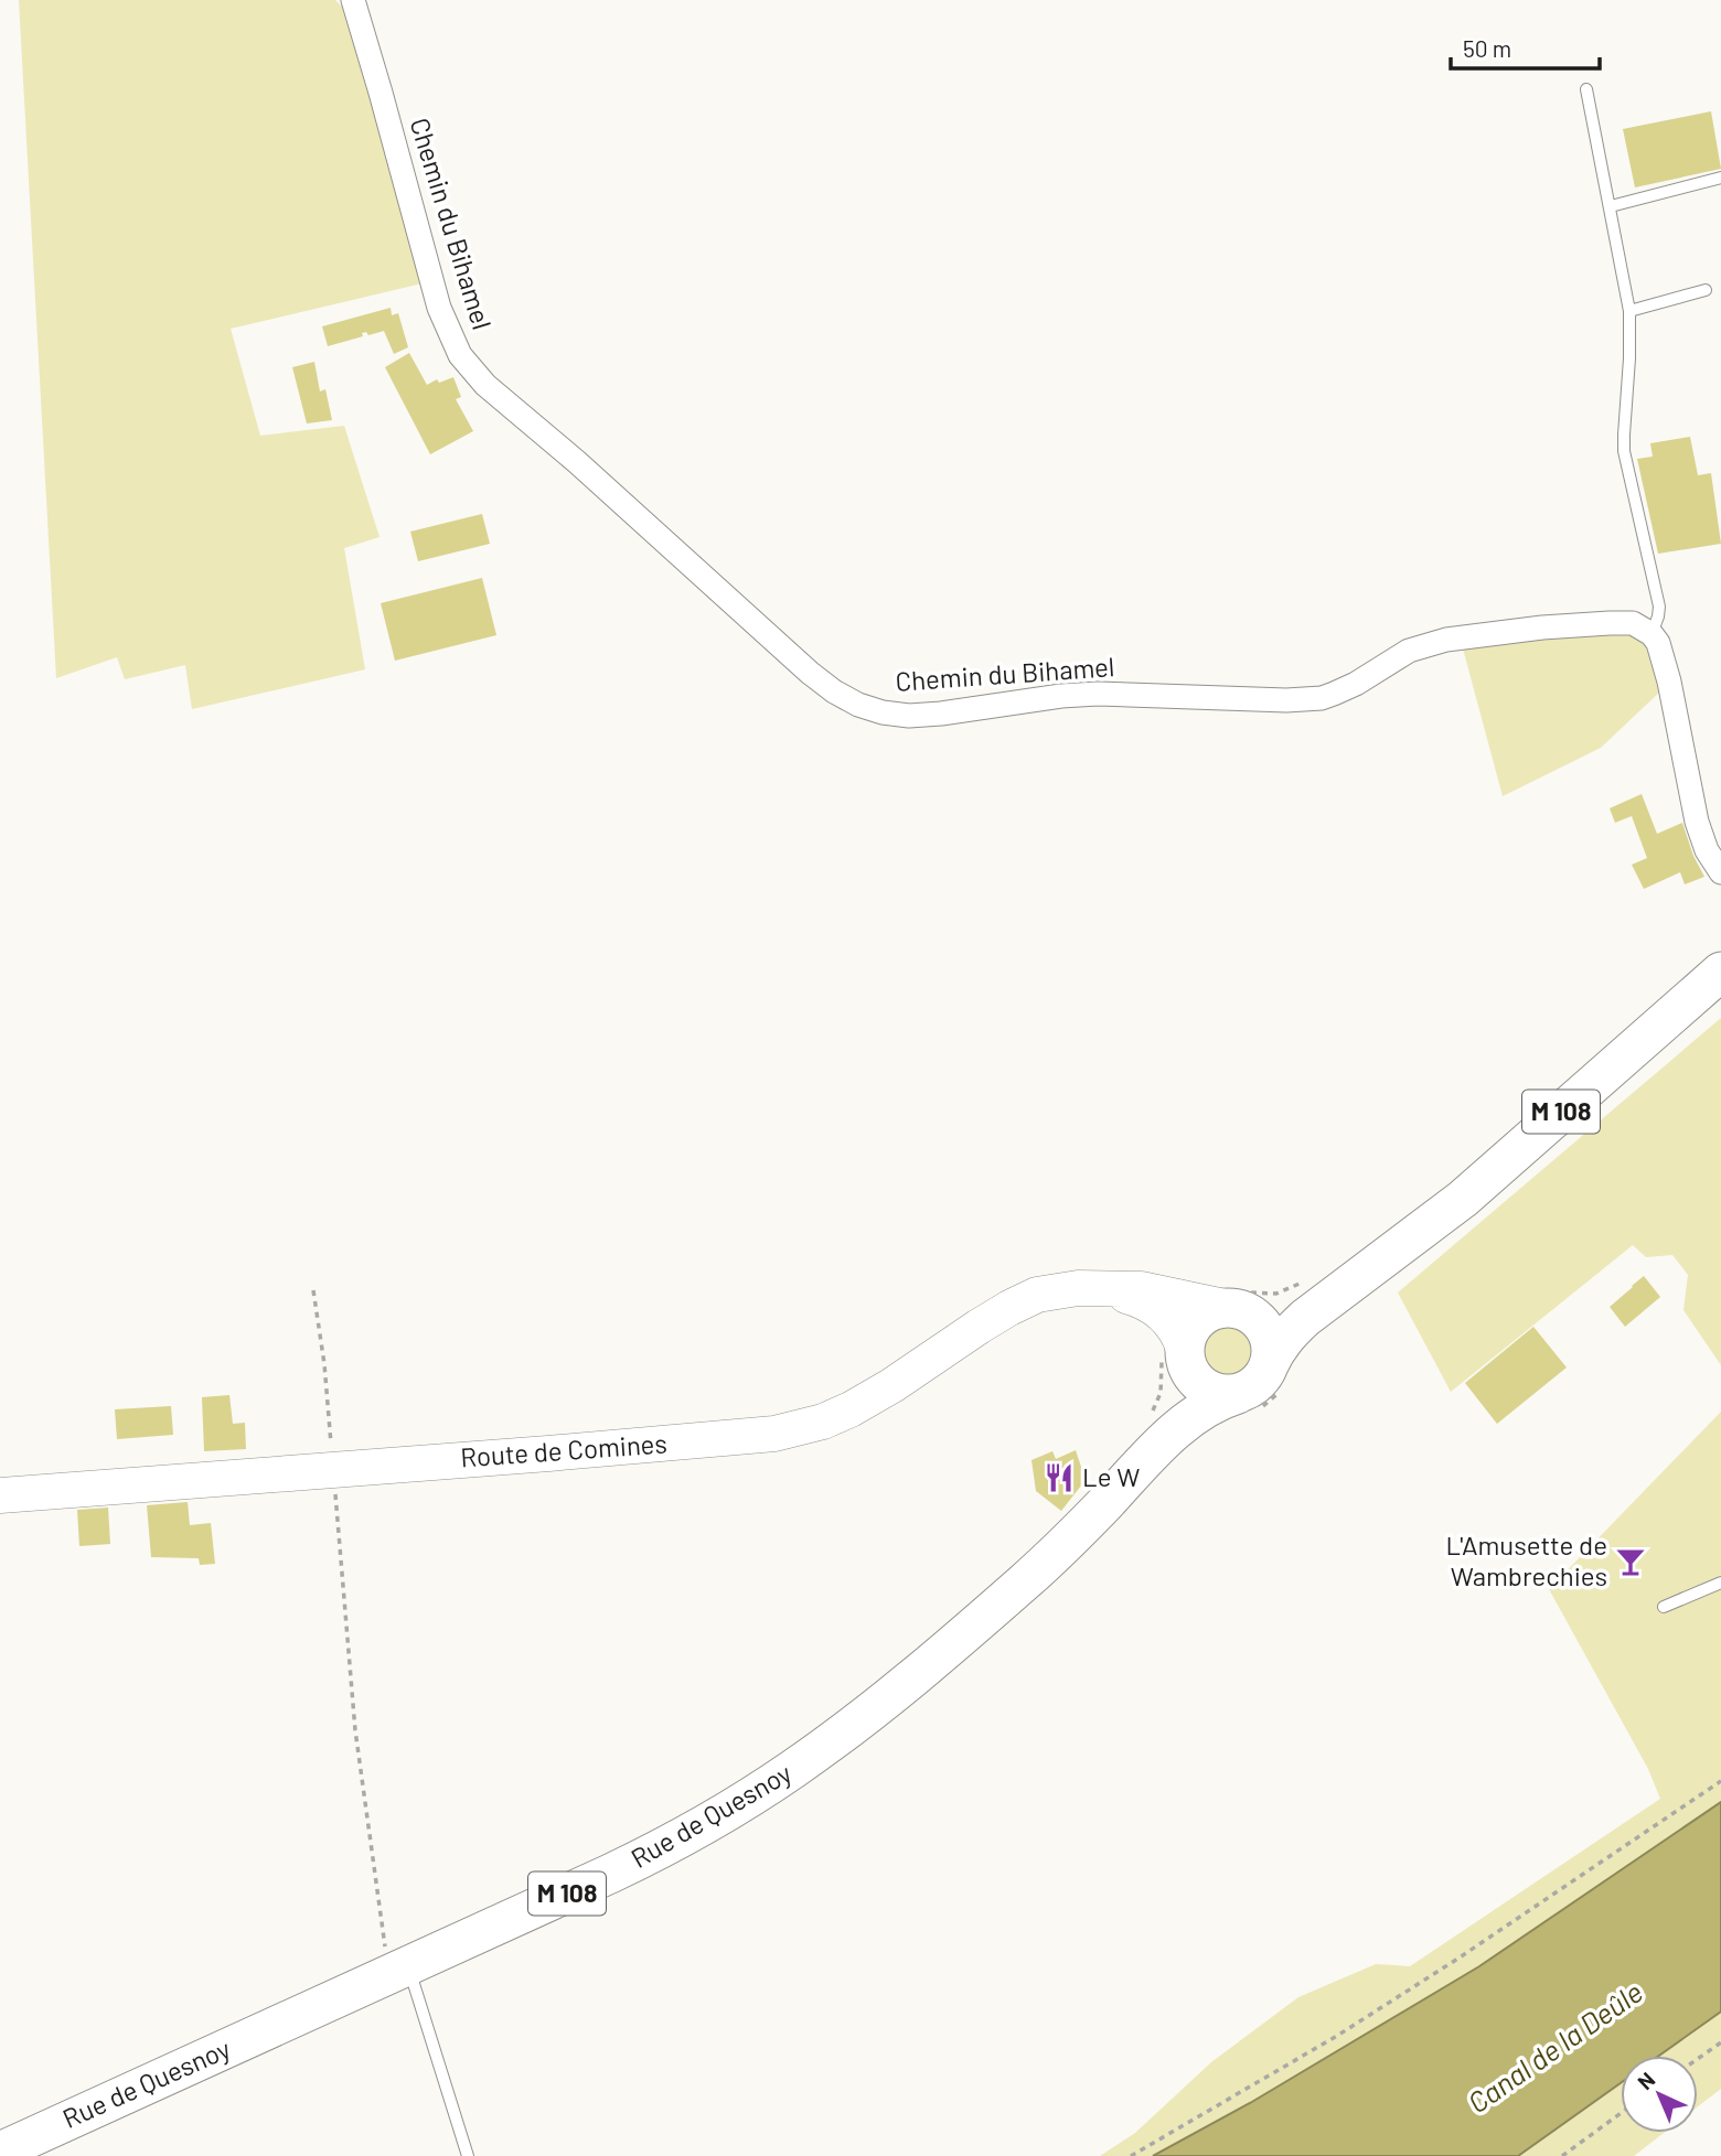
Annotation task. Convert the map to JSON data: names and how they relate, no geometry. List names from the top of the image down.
{
  "streets": {
    "main road": ["M 108", "Rue de Quesnoy"],
    "street": ["Chemin du Bihamel", "Route de Comines"]
  },
  "crossings": [
    ["M 108", "Route de Comines"],
    ["M 108", "Rue de Quesnoy"],
    ["Route de Comines", "Rue de Quesnoy"]
  ],
  "water": ["Canal de la Deûle"],
  "places": {
    "restaurant": ["Le W"],
    "bar": ["L'Amusette de Wambrechies"]
  },
  "scale_bar": "50 m",
  "north": "top left"
}
